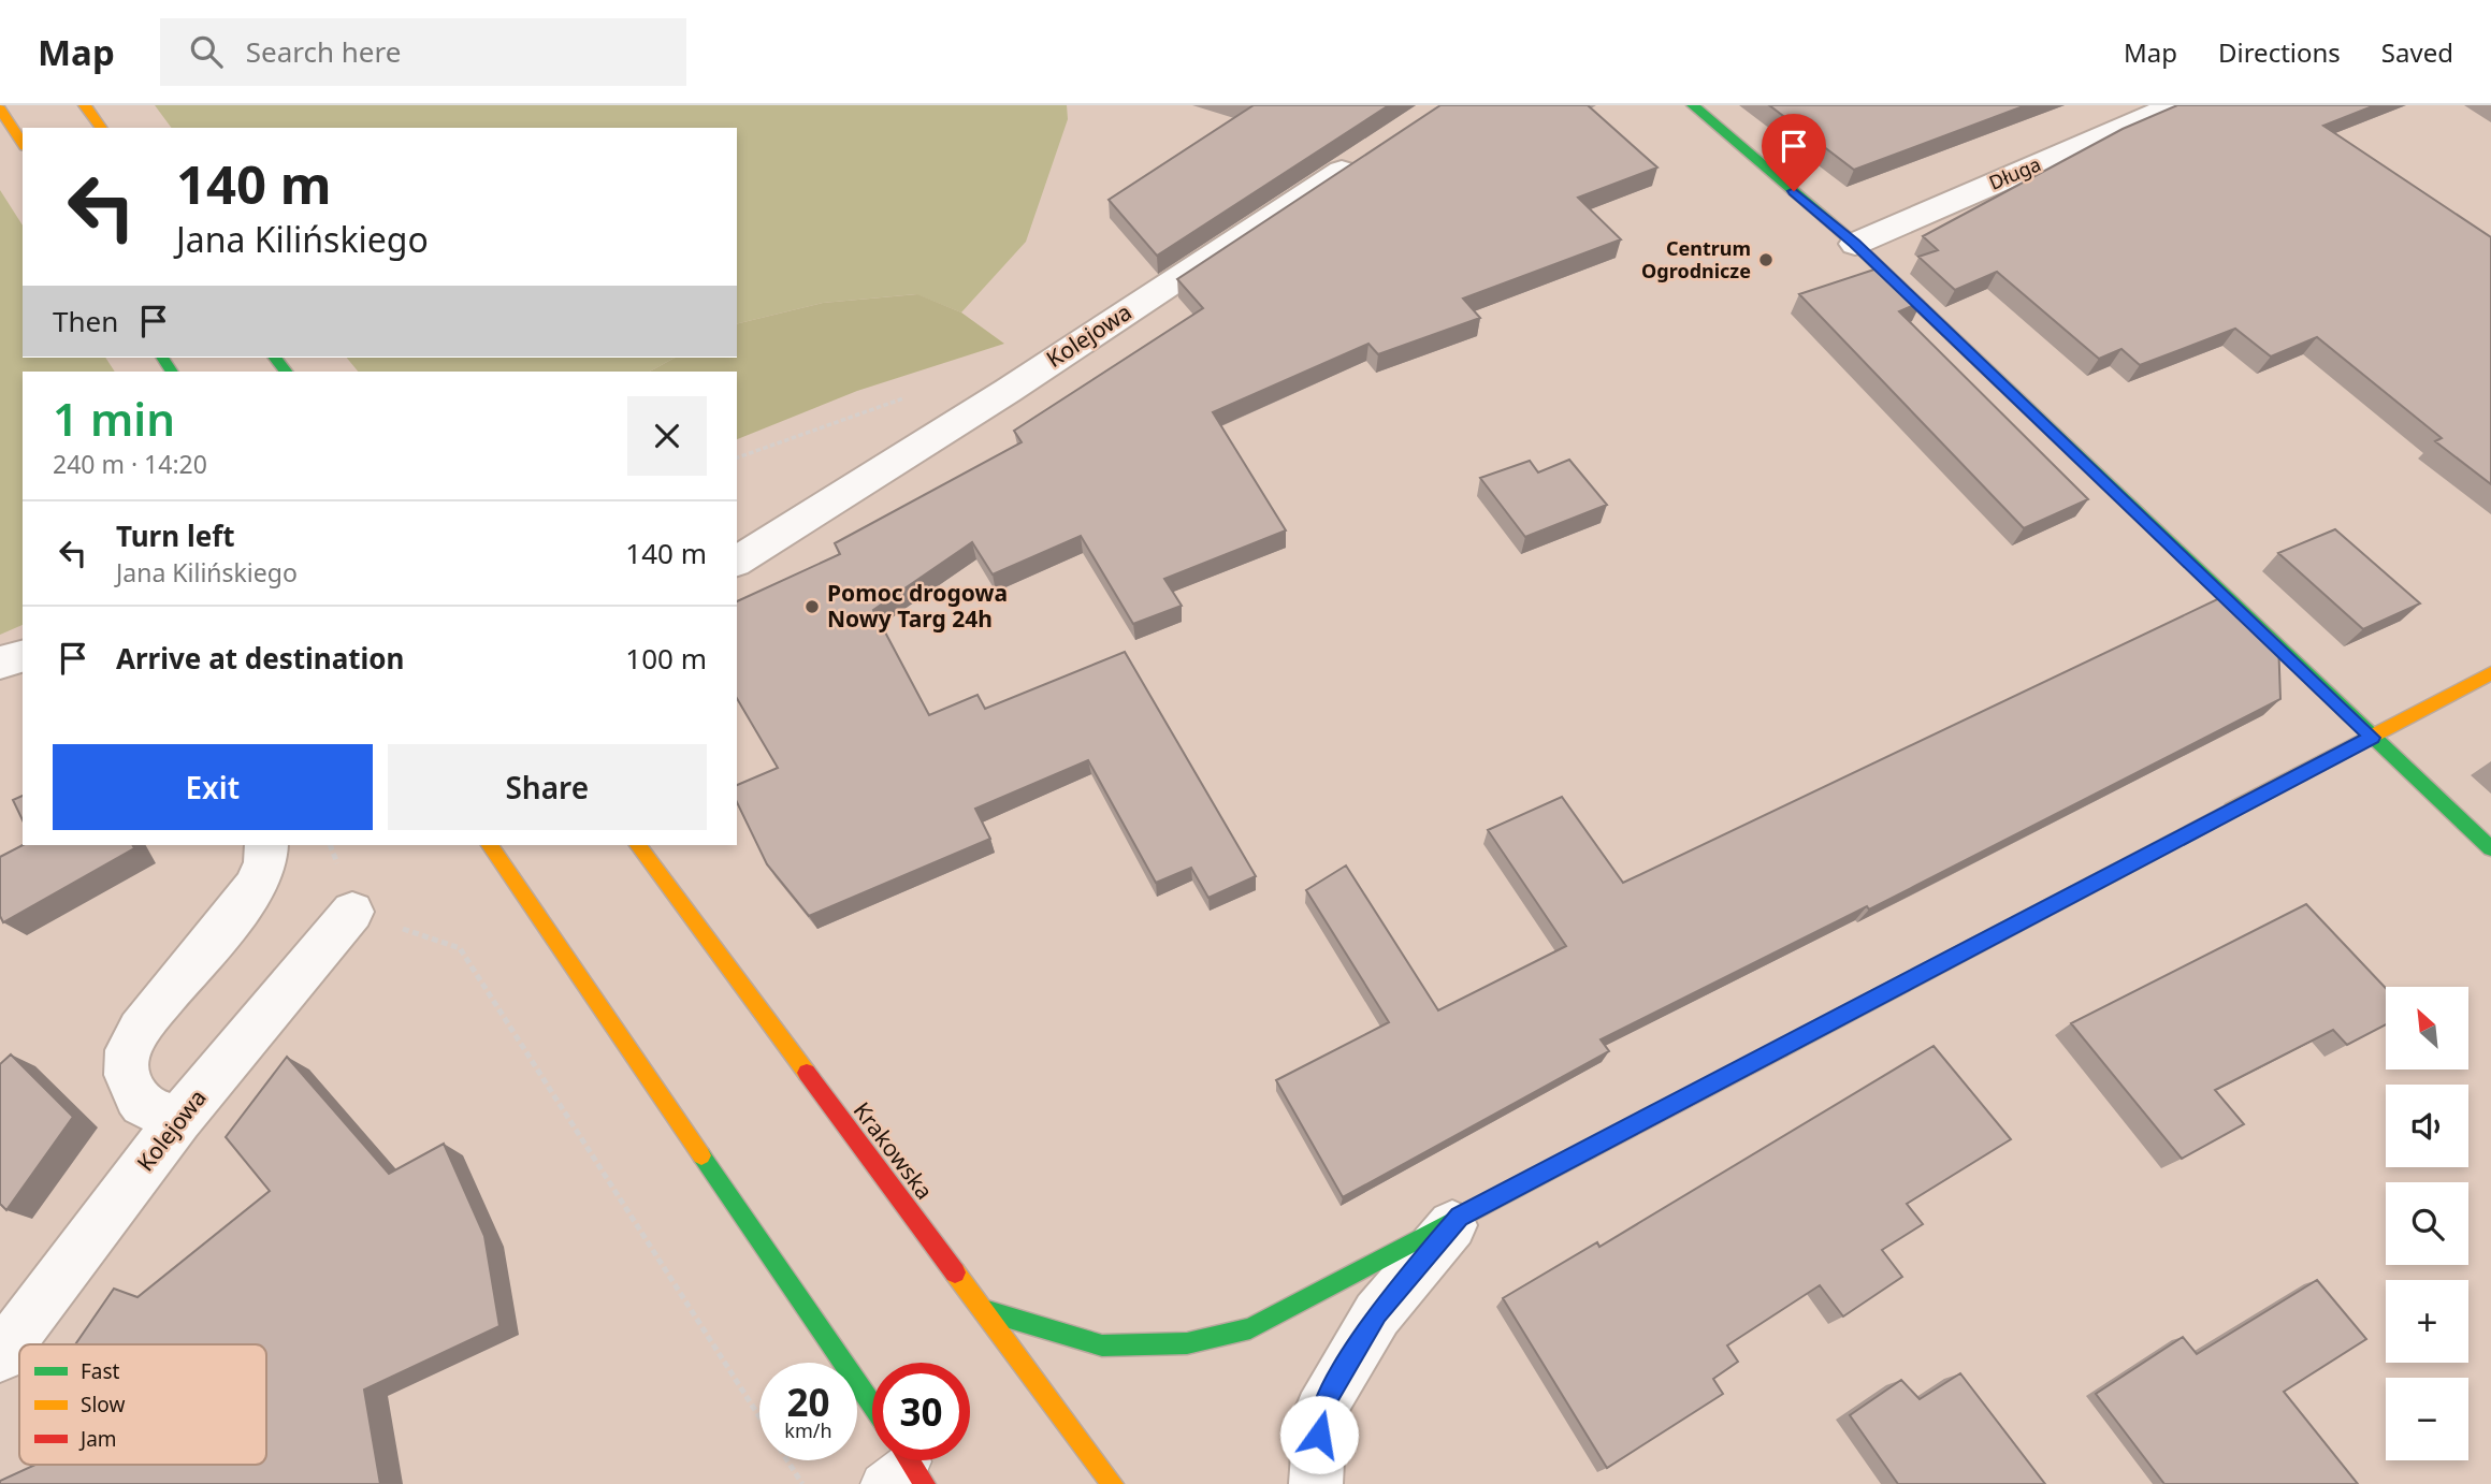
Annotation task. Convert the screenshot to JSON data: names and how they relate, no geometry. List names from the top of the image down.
{
  "streets": {
    "street": ["Długa", "Kolejowa", "Krakowska"]
  },
  "places": ["Centrum Ogrodnicze", "Pomoc drogowa Nowy Targ 24h"],
  "legend": ["Fast", "Slow", "Jam"],
  "north": "top left",
  "page": {
    "header": "Map",
    "search": "Search here",
    "nav": ["Map", "Directions", "Saved"],
    "turn": ["140 m", "Jana Kilińskiego"],
    "then": "Then",
    "heading": ["1 min", "240 m · 14:20"],
    "list": [
      {
        "name": "Turn left",
        "note": "Jana Kilińskiego",
        "value": "140 m"
      },
      {
        "name": "Arrive at destination",
        "value": "100 m"
      }
    ],
    "buttons": ["Exit", "Share"],
    "map_buttons": ["+", "−"],
    "speed": "20 km/h",
    "limit": "30"
  }
}
